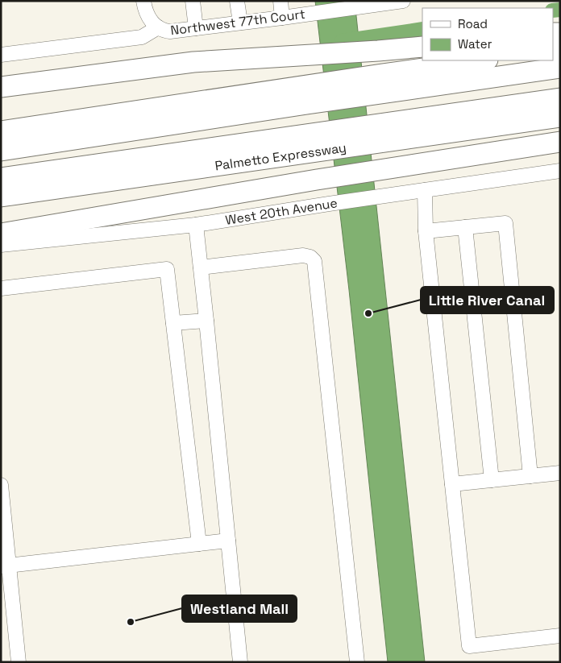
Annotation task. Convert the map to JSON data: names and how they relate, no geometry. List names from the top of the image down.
{
  "streets": {
    "highway": ["Palmetto Expressway"],
    "street": ["Northwest 77th Court", "West 20th Avenue"]
  },
  "places": ["Little River Canal", "Westland Mall"],
  "legend": ["Road", "Water"]
}
